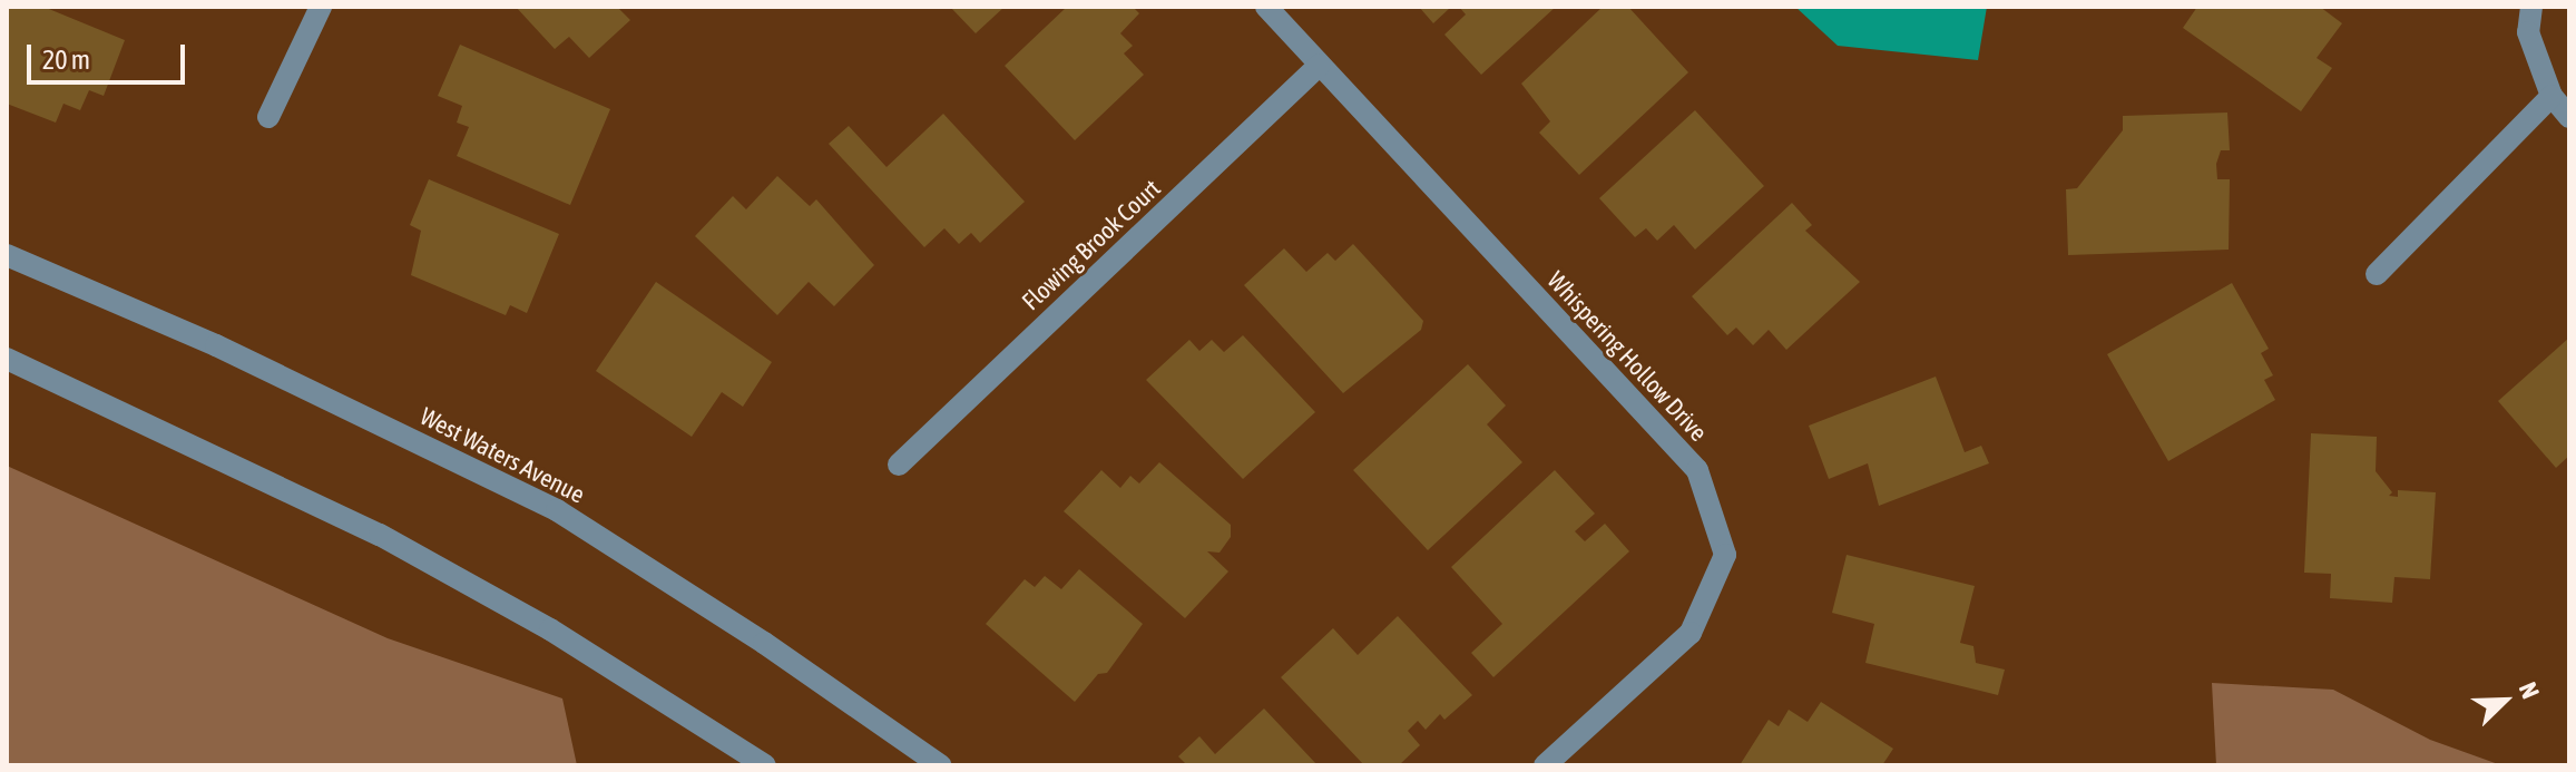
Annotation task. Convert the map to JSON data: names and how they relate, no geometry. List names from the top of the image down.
{
  "streets": {
    "street": ["Flowing Brook Court", "Whispering Hollow Drive", "West Waters Avenue"]
  },
  "crossings": [
    ["Flowing Brook Court", "Whispering Hollow Drive"]
  ],
  "scale_bar": "20 m",
  "north": "top right"
}
